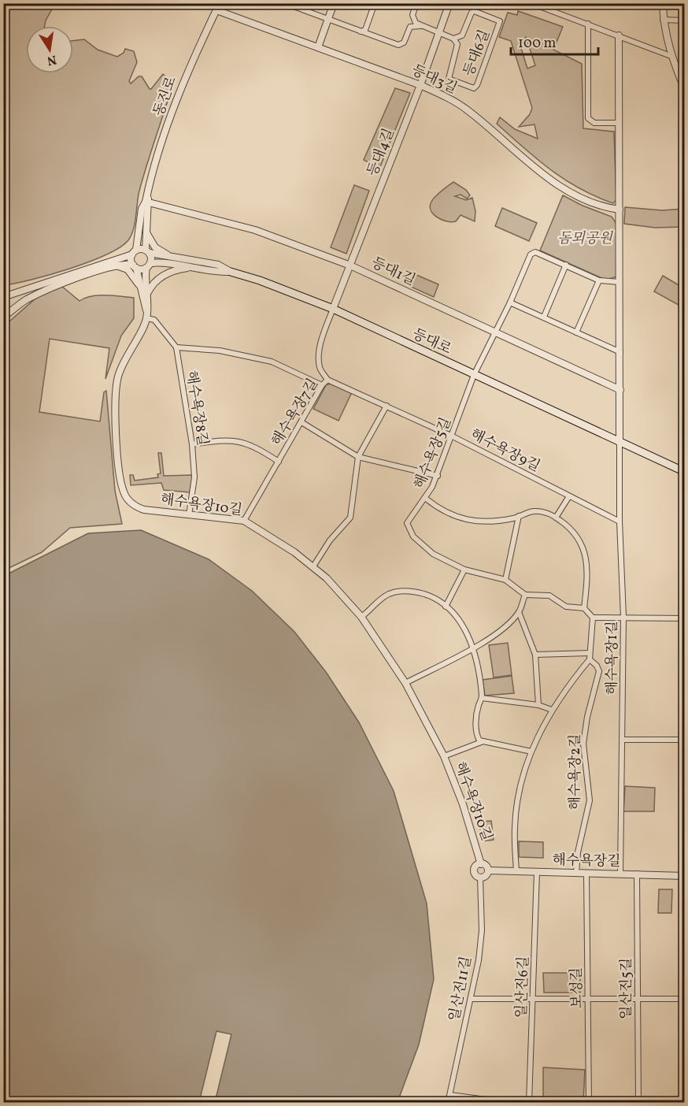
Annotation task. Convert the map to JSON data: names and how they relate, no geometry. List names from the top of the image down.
{
  "streets": {
    "main road": ["등대로"],
    "street": [
      "등대6길",
      "등대3길",
      "동진로",
      "등대4길",
      "등대1길",
      "해수욕장8길",
      "해수욕장7길",
      "해수욕장9길",
      "해수욕장5길",
      "해수욕장10길",
      "해수욕장1길",
      "해수욕장2길",
      "해수욕장길",
      "일산진6길",
      "보성길",
      "일산진11길",
      "일산진5길"
    ]
  },
  "crossings": [
    ["등대6길", "등대4길"],
    ["등대3길", "동진로"],
    ["등대3길", "등대4길"],
    ["동진로", "등대1길"],
    ["등대4길", "등대1길"],
    ["등대4길", "등대로"],
    ["등대4길", "해수욕장7길"],
    ["등대1길", "해수욕장5길"],
    ["등대로", "해수욕장7길"],
    ["등대로", "해수욕장5길"],
    ["등대로", "해수욕장1길"],
    ["해수욕장8길", "해수욕장10길"],
    ["해수욕장7길", "해수욕장9길"],
    ["해수욕장7길", "해수욕장10길"],
    ["해수욕장9길", "해수욕장5길"],
    ["해수욕장9길", "해수욕장1길"],
    ["해수욕장10길", "해수욕장길"],
    ["해수욕장10길", "일산진11길"],
    ["해수욕장1길", "해수욕장길"],
    ["해수욕장2길", "해수욕장길"],
    ["해수욕장길", "일산진6길"],
    ["해수욕장길", "보성길"],
    ["해수욕장길", "일산진11길"],
    ["해수욕장길", "일산진5길"]
  ],
  "parks": ["돔뫼공원"],
  "scale_bar": "100 m",
  "north": "bottom"
}
